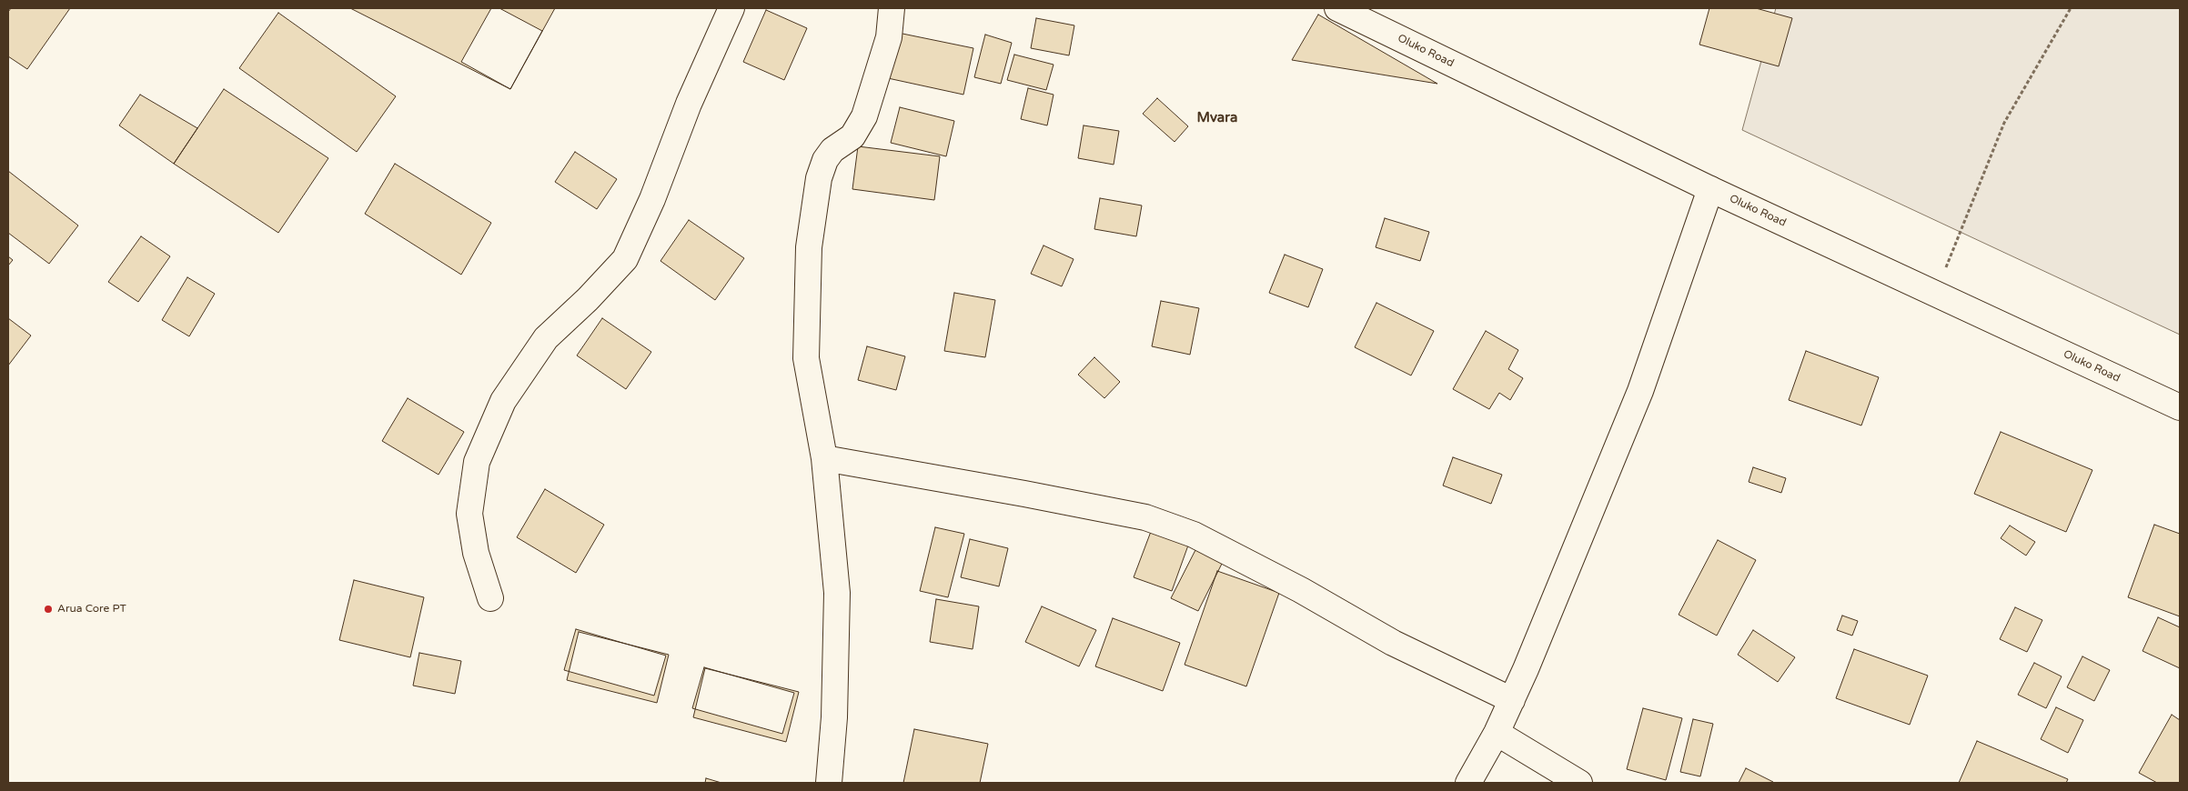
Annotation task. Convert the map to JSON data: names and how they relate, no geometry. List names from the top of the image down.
{
  "streets": {
    "street": ["Oluko Road"]
  },
  "districts": ["Mvara"],
  "places": ["Arua Core PT"]
}
